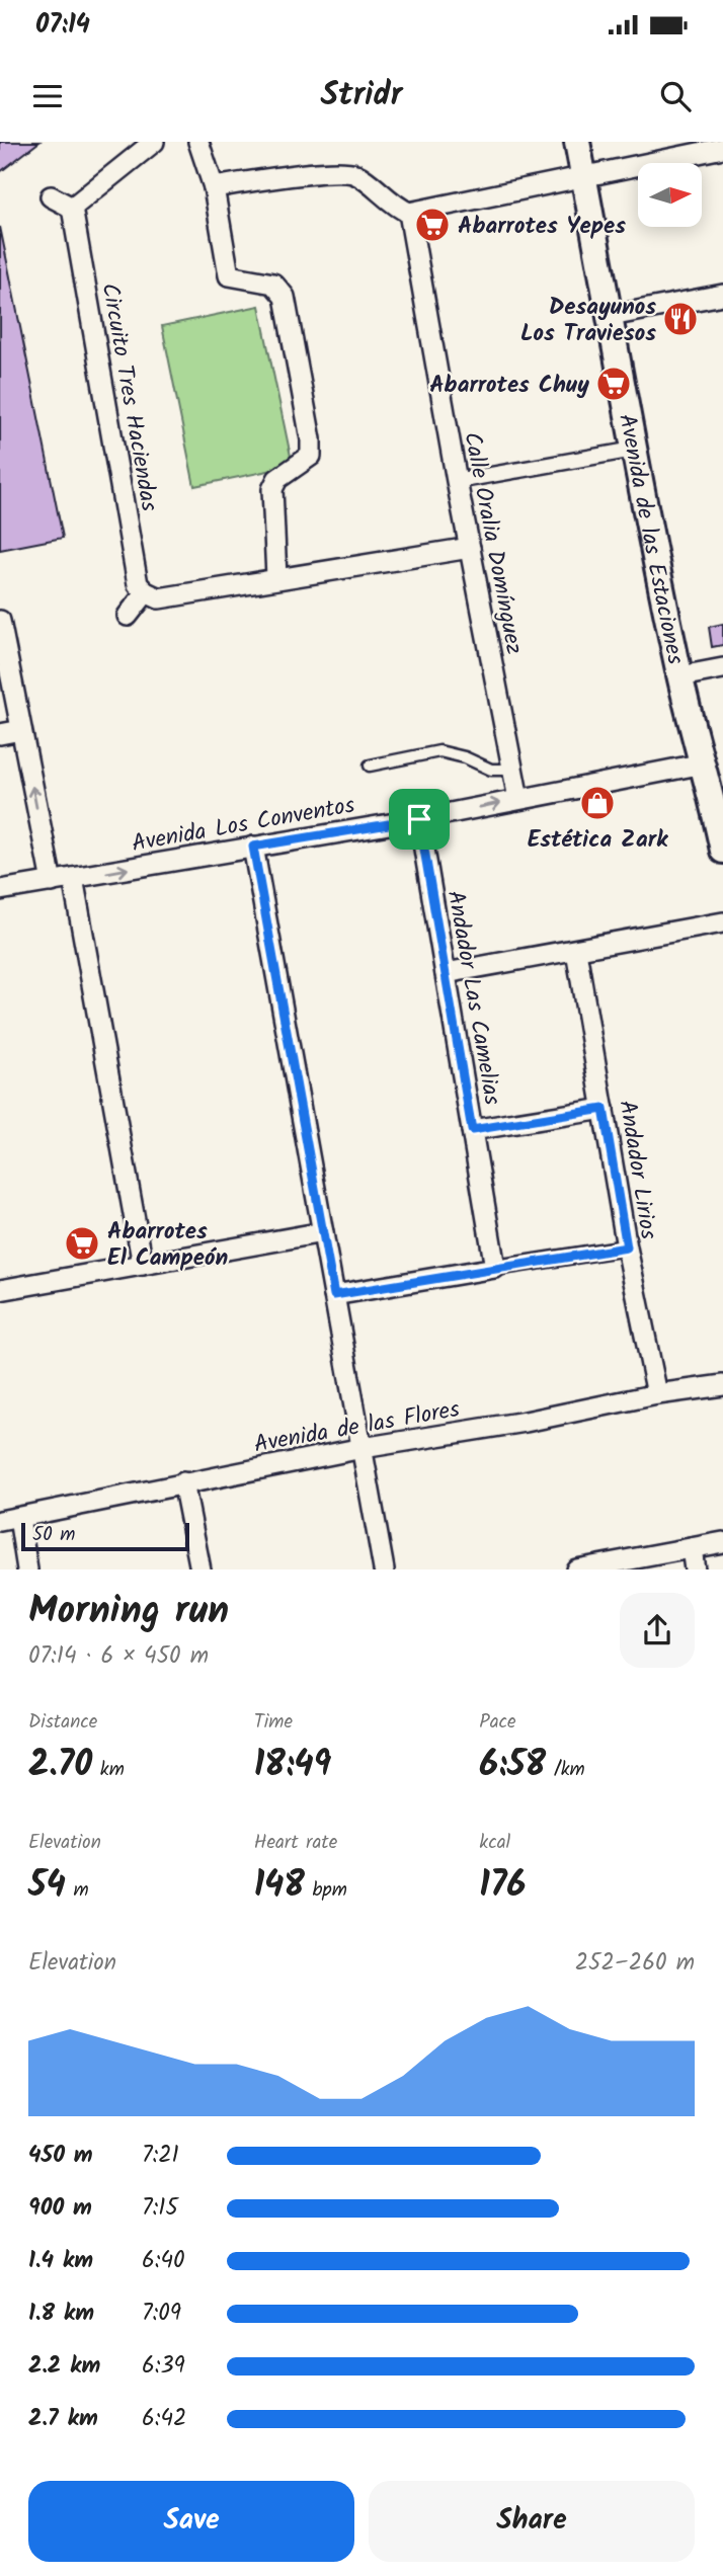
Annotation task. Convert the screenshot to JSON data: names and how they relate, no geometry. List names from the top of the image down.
{
  "streets": {
    "street": [
      "Circuito Tres Haciendas",
      "Avenida de las Estaciones",
      "Calle Oralia Domínguez",
      "Avenida Los Conventos",
      "Andador Las Camelias",
      "Andador Lirios",
      "Avenida de las Flores"
    ]
  },
  "crossings": [
    ["Avenida de las Estaciones", "Avenida Los Conventos"],
    ["Calle Oralia Domínguez", "Avenida Los Conventos"],
    ["Avenida Los Conventos", "Andador Las Camelias"],
    ["Andador Lirios", "Avenida de las Flores"]
  ],
  "places": {
    "supermarket": ["Abarrotes Yepes", "Abarrotes Chuy", "Abarrotes El Campeón"],
    "restaurant": ["Desayunos Los Traviesos"],
    "shop": ["Estética Zark"]
  },
  "scale_bar": "50 m",
  "north": "right",
  "page": {
    "status": "07:14",
    "header": "Stridr",
    "scale": "50 m",
    "heading": ["Morning run", "07:14 · 6 × 450 m"],
    "stats": [
      ["Distance", "2.70 km"],
      ["Time", "18:49"],
      ["Pace", "6:58 /km"],
      ["Elevation", "54 m"],
      ["Heart rate", "148 bpm"],
      ["kcal", "176"]
    ],
    "chart": ["Elevation", "252–260 m"],
    "list": [
      {
        "name": "450 m",
        "note": "7:21"
      },
      {
        "name": "900 m",
        "note": "7:15"
      },
      {
        "name": "1.4 km",
        "note": "6:40"
      },
      {
        "name": "1.8 km",
        "note": "7:09"
      },
      {
        "name": "2.2 km",
        "note": "6:39"
      },
      {
        "name": "2.7 km",
        "note": "6:42"
      }
    ],
    "buttons": ["Save", "Share"]
  }
}
